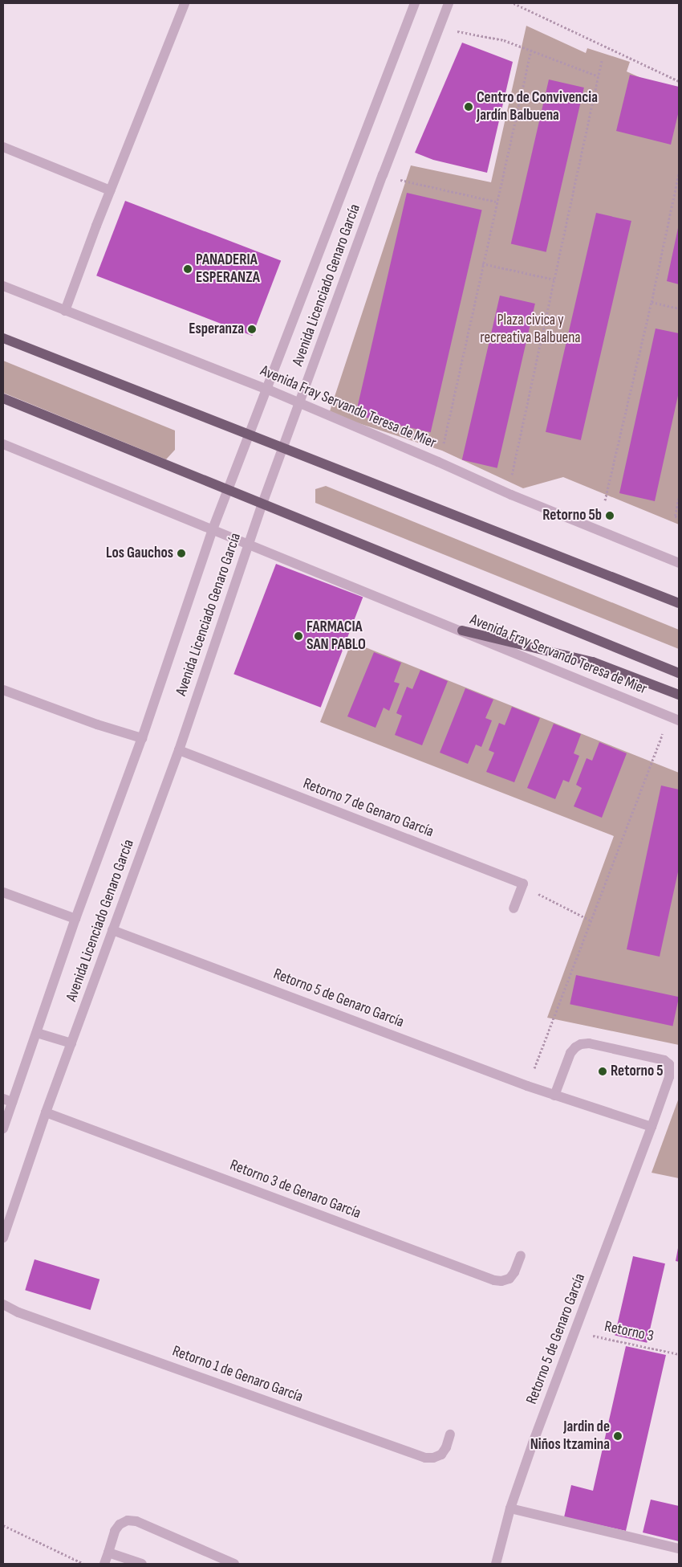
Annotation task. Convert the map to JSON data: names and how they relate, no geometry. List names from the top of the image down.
{
  "streets": {
    "main road": ["Avenida Fray Servando Teresa de Mier"],
    "street": [
      "Avenida Licenciado Genaro García",
      "Retorno 7 de Genaro García",
      "Retorno 5 de Genaro García",
      "Retorno 3 de Genaro García",
      "Retorno 1 de Genaro García"
    ],
    "path": ["Retorno 3"]
  },
  "crossings": [
    ["Avenida Licenciado Genaro García", "Avenida Fray Servando Teresa de Mier"],
    ["Avenida Licenciado Genaro García", "Retorno 7 de Genaro García"],
    ["Avenida Licenciado Genaro García", "Retorno 5 de Genaro García"],
    ["Avenida Licenciado Genaro García", "Retorno 3 de Genaro García"],
    ["Retorno 5 de Genaro García", "Retorno 3"]
  ],
  "parks": ["Plaza civica y recreativa Balbuena"],
  "places": [
    "Centro de Convivencia Jardín Balbuena",
    "PANADERIA ESPERANZA",
    "Esperanza",
    "Retorno 5b",
    "Los Gauchos",
    "FARMACIA SAN PABLO",
    "Retorno 5",
    "Jardin de Niños Itzamina"
  ]
}
